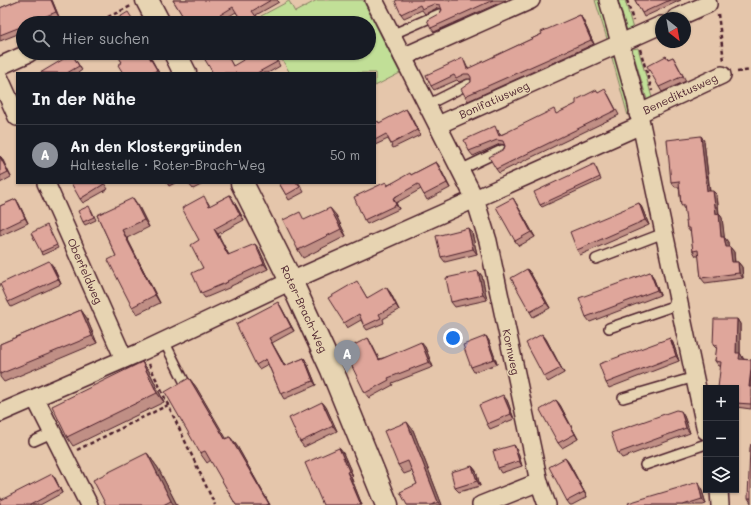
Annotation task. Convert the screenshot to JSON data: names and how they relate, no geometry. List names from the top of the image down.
{
  "streets": {
    "street": [
      "Benediktusweg",
      "Bonifatiusweg",
      "Oberfeldweg",
      "Roter-Brach-Weg",
      "Kornweg"
    ]
  },
  "crossings": [
    ["Benediktusweg", "Bonifatiusweg"]
  ],
  "north": "bottom right",
  "page": {
    "search": "Hier suchen",
    "heading": "In der Nähe",
    "list": [
      {
        "mark": "A",
        "name": "An den Klostergründen",
        "note": "Haltestelle · Roter-Brach-Weg",
        "value": "50 m"
      }
    ],
    "pins": "A",
    "map_buttons": ["+", "−"]
  }
}
